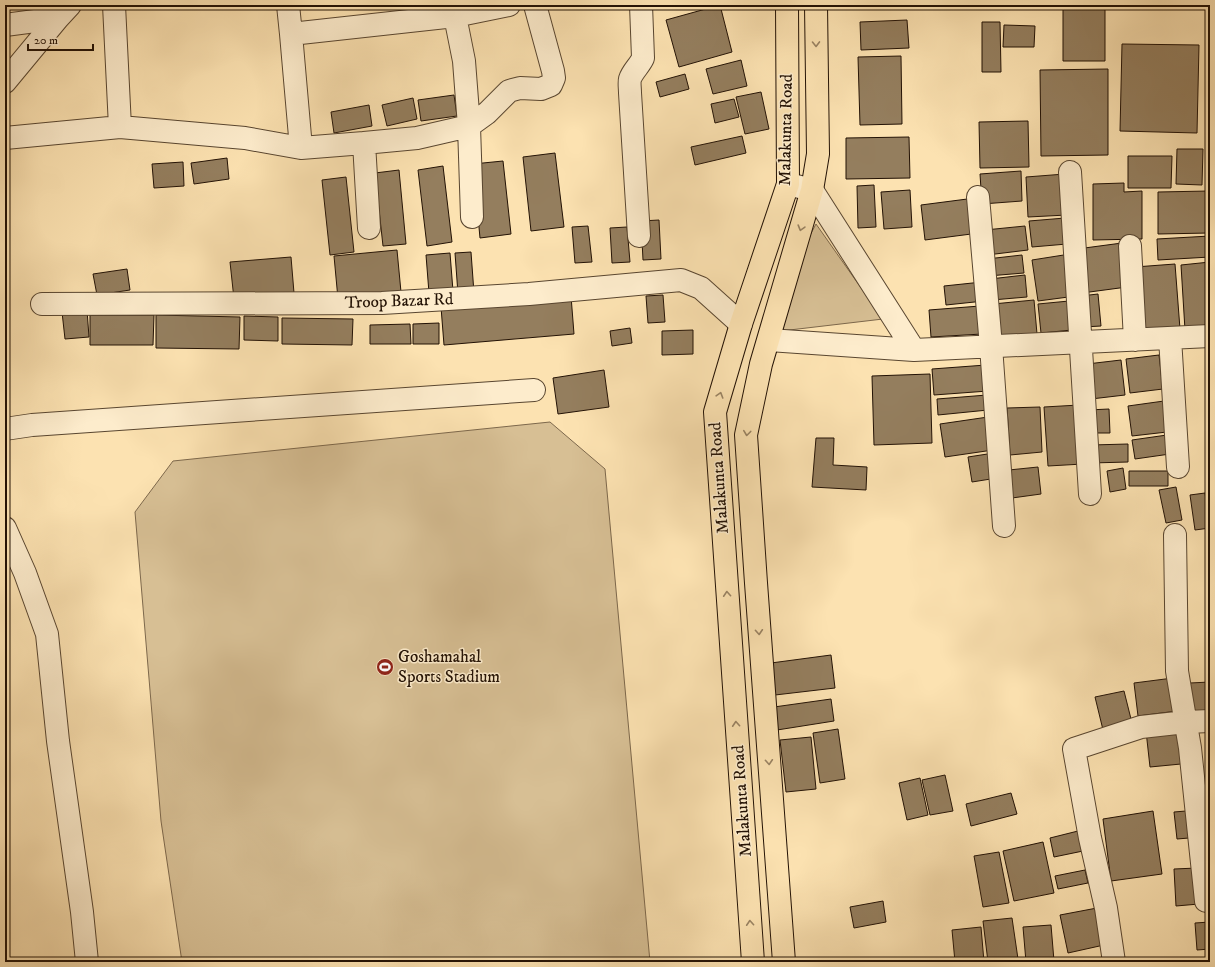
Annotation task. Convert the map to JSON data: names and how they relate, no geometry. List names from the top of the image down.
{
  "streets": {
    "main road": ["Malakunta Road"],
    "street": ["Troop Bazar Rd"]
  },
  "crossings": [
    ["Malakunta Road", "Troop Bazar Rd"]
  ],
  "places": {
    "sports": ["Goshamahal Sports Stadium"]
  },
  "scale_bar": "20 m"
}
